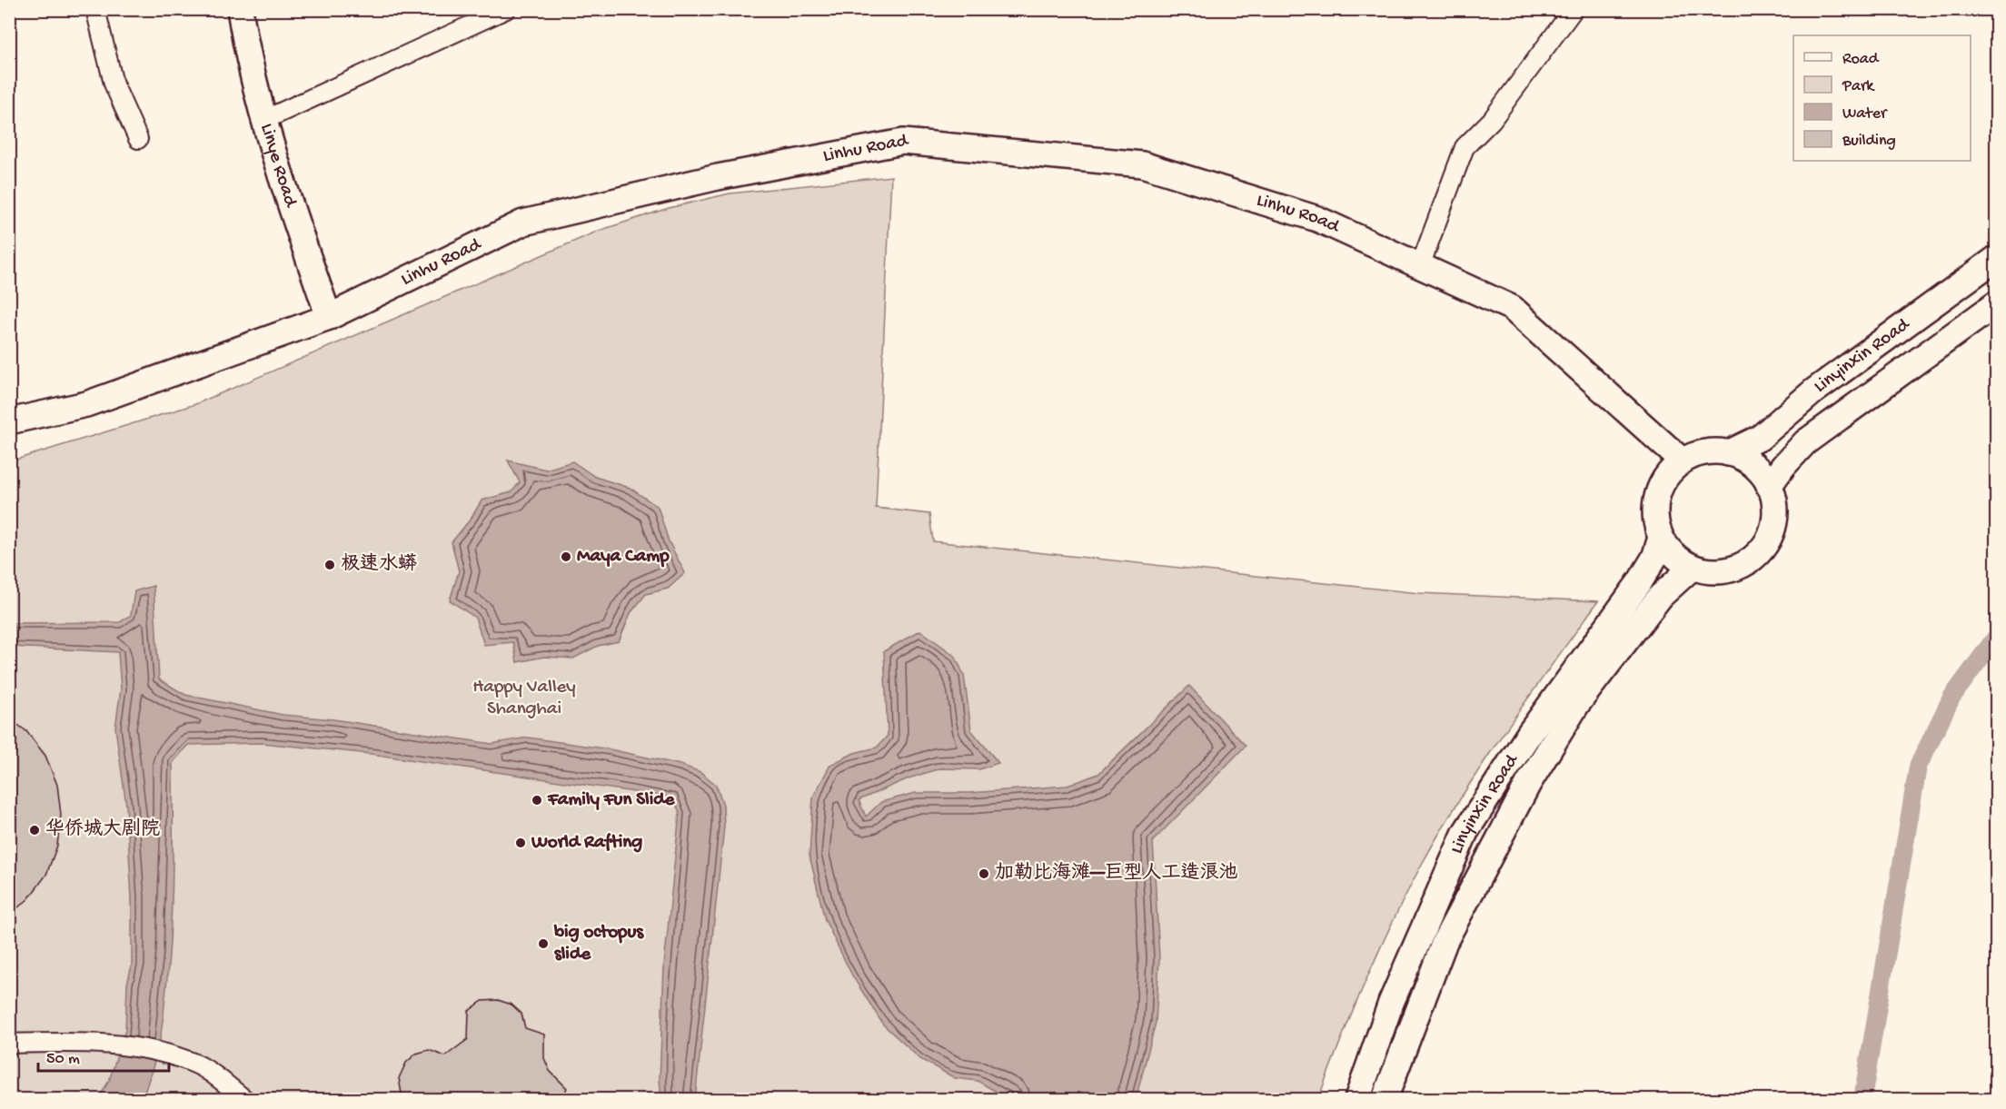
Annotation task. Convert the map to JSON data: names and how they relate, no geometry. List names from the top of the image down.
{
  "streets": {
    "main road": ["Linhu Road", "Linye Road", "Linyinxin Road"]
  },
  "crossings": [
    ["Linhu Road", "Linye Road"],
    ["Linhu Road", "Linyinxin Road"]
  ],
  "parks": ["Happy Valley Shanghai"],
  "places": [
    "Maya Camp",
    "极速水蟒",
    "Family Fun Slide",
    "华侨城大剧院",
    "World Rafting",
    "加勒比海滩—巨型人工造浪池",
    "big octopus slide"
  ],
  "legend": [
    "Road",
    "Park",
    "Water",
    "Building"
  ],
  "scale_bar": "50 m"
}
